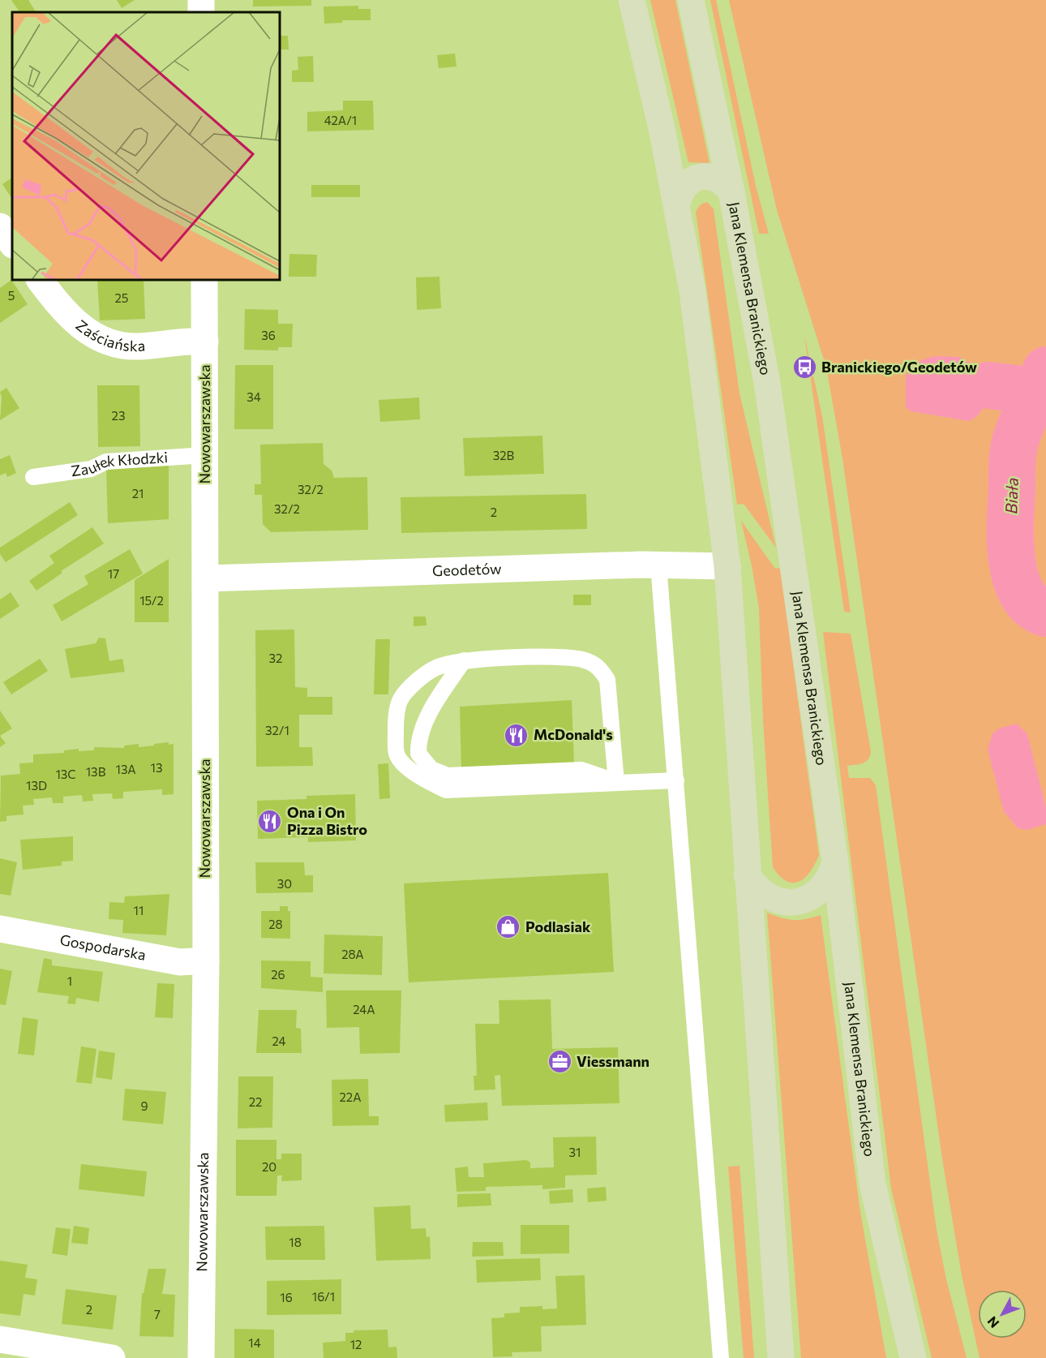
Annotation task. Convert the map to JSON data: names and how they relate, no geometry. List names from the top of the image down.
{
  "streets": {
    "main road": ["Jana Klemensa Branickiego"],
    "street": [
      "Zaściańska",
      "Nowowarszawska",
      "Geodetów",
      "Gospodarska"
    ],
    "lane": ["Zaułek Kłodzki"]
  },
  "crossings": [
    ["Zaściańska", "Nowowarszawska"],
    ["Nowowarszawska", "Zaułek Kłodzki"],
    ["Nowowarszawska", "Geodetów"],
    ["Nowowarszawska", "Gospodarska"]
  ],
  "water": ["Biała"],
  "places": {
    "bus stop": ["Branickiego/Geodetów"],
    "restaurant": ["McDonald's", "Ona i On Pizza Bistro"],
    "shop": ["Podlasiak"],
    "office": ["Viessmann"]
  },
  "house_numbers": [
    "42A/1",
    "5",
    "25",
    "36",
    "34",
    "23",
    "32B",
    "32/2",
    "21",
    "32/2",
    "2",
    "17",
    "15/2",
    "32",
    "32/1",
    "13",
    "13A",
    "13B",
    "13C",
    "13D",
    "30",
    "11",
    "28",
    "28A",
    "26",
    "1",
    "24A",
    "24",
    "22A",
    "22",
    "9",
    "31",
    "20",
    "18",
    "16/1",
    "16",
    "2",
    "7",
    "14",
    "12"
  ],
  "north": "bottom left"
}
